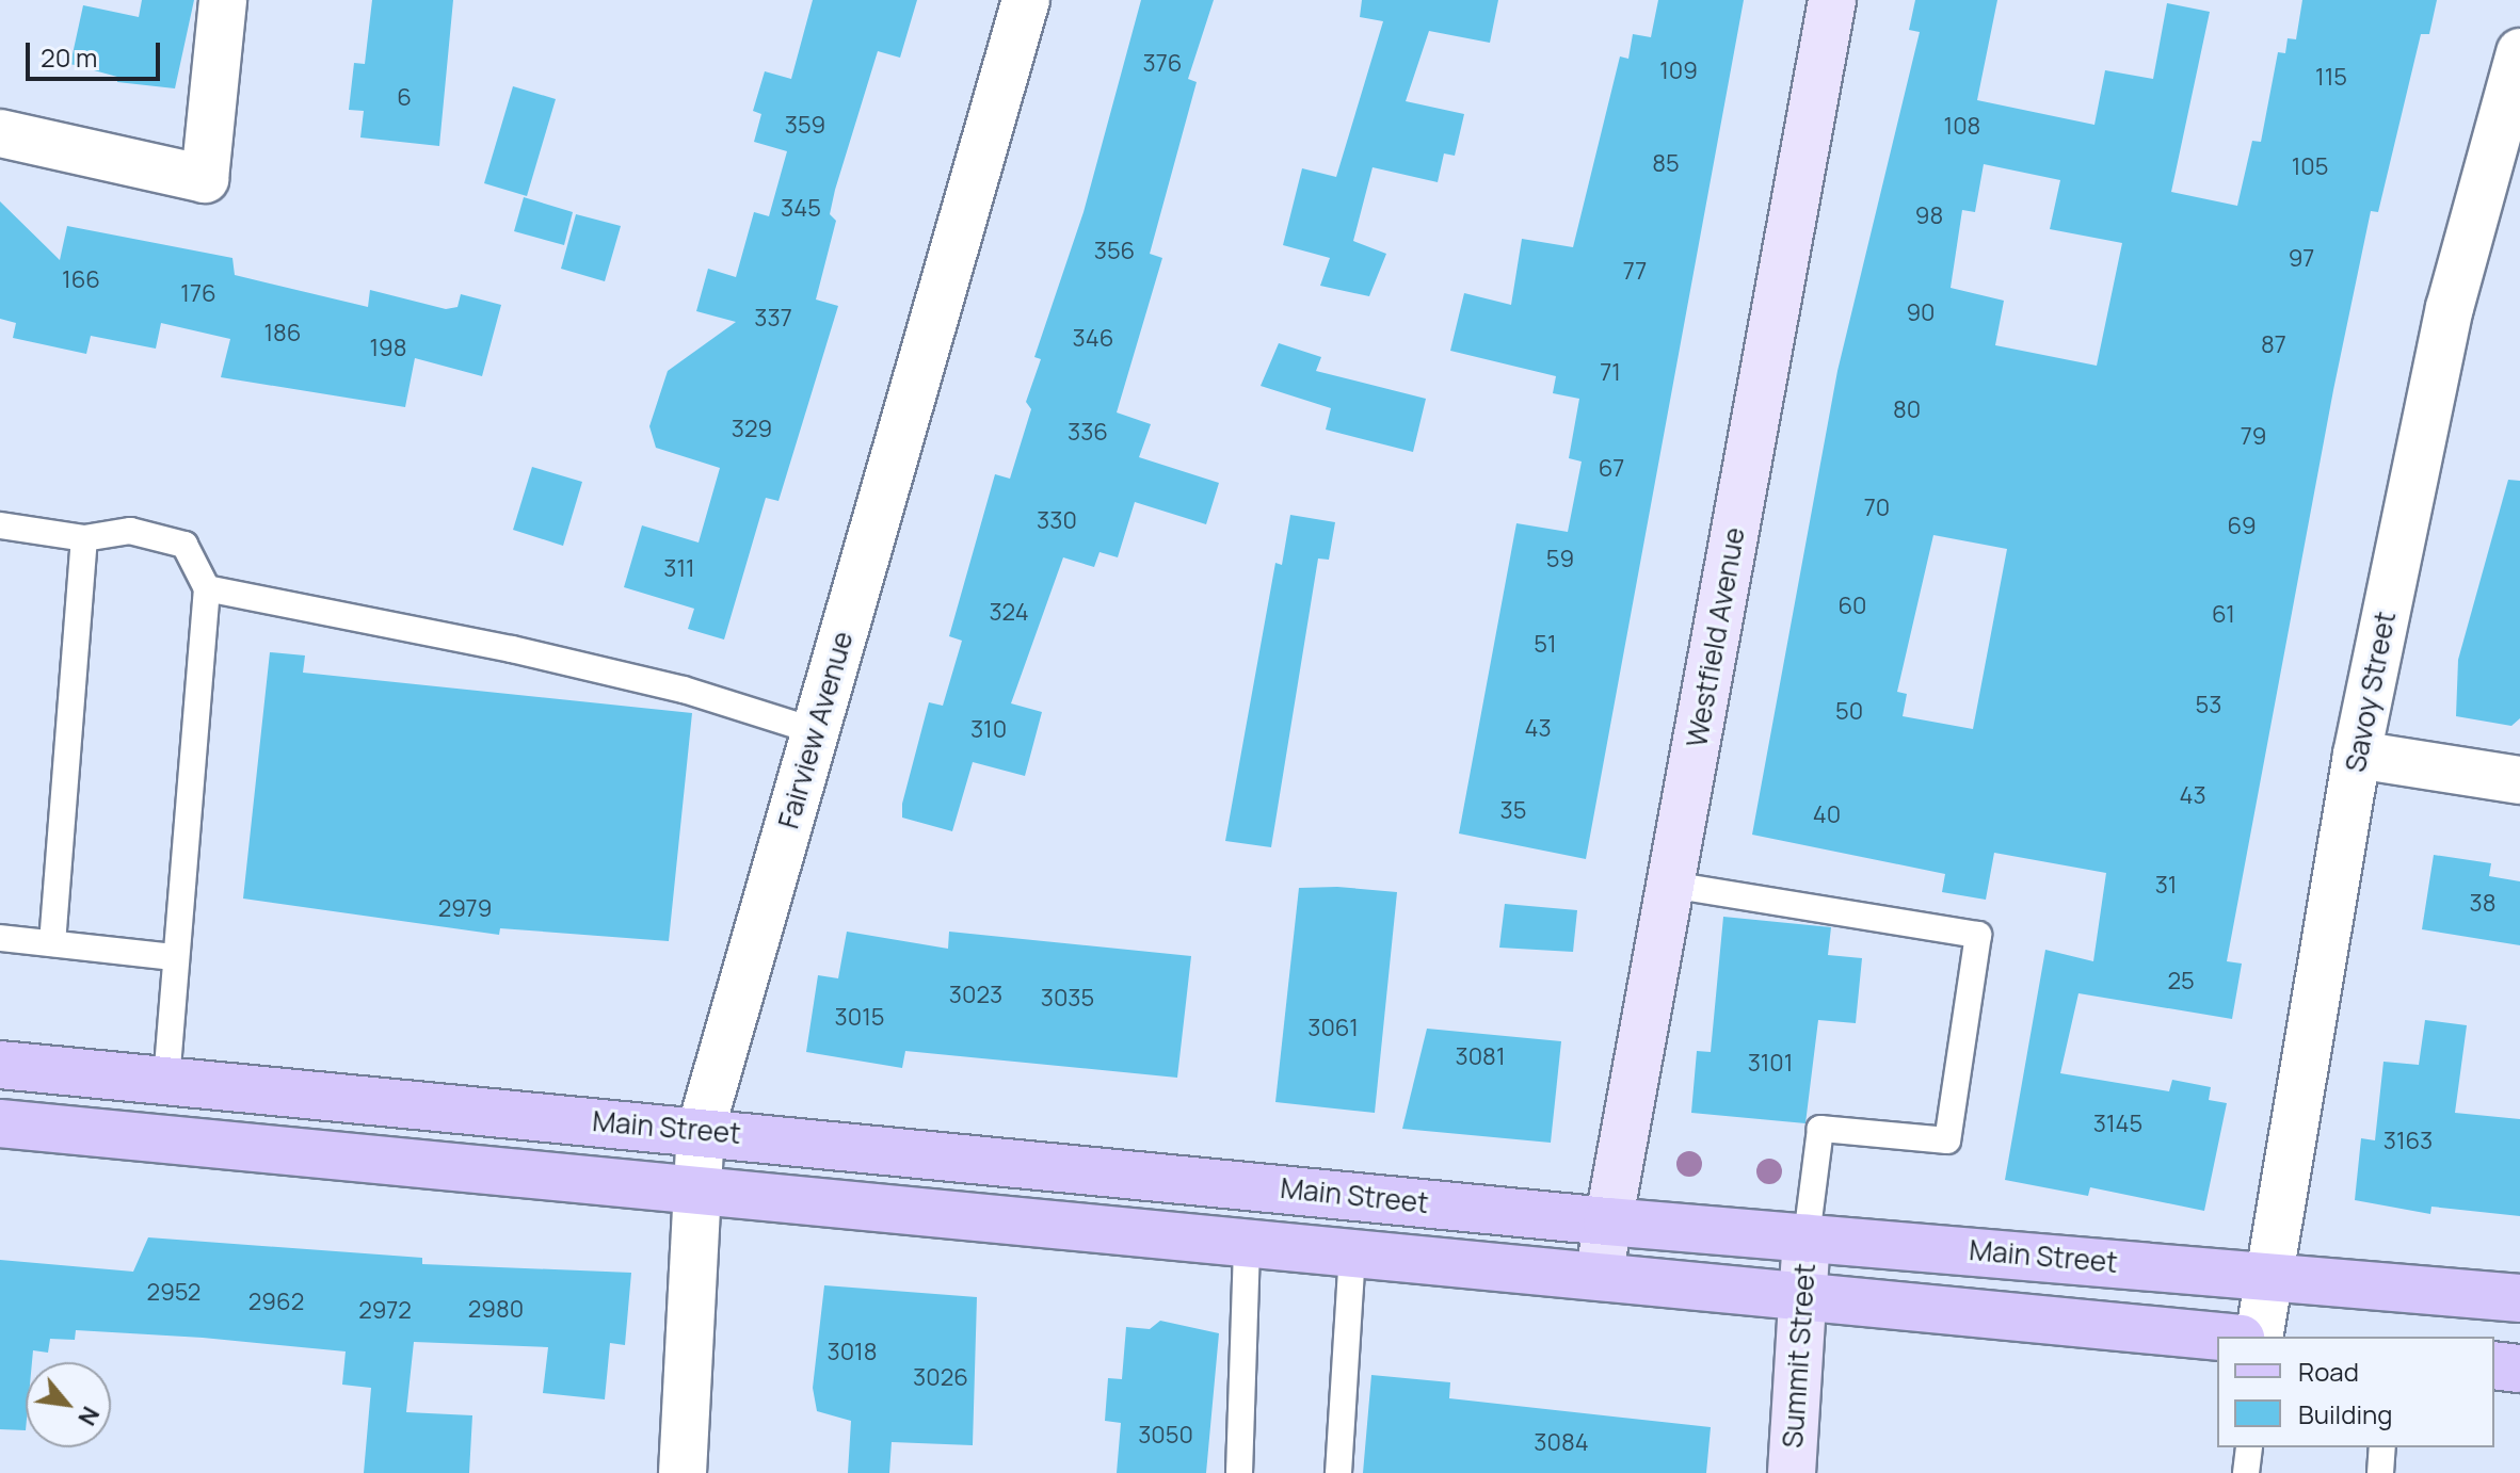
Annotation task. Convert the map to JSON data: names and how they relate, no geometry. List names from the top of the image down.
{
  "streets": {
    "main road": ["Main Street"],
    "street": [
      "Westfield Avenue",
      "Savoy Street",
      "Fairview Avenue",
      "Summit Street"
    ]
  },
  "crossings": [
    ["Westfield Avenue", "Main Street"],
    ["Savoy Street", "Main Street"],
    ["Fairview Avenue", "Main Street"],
    ["Main Street", "Summit Street"]
  ],
  "house_numbers": [
    "376",
    "109",
    "115",
    "6",
    "359",
    "108",
    "85",
    "105",
    "345",
    "98",
    "356",
    "97",
    "77",
    "166",
    "176",
    "90",
    "337",
    "186",
    "346",
    "87",
    "198",
    "71",
    "80",
    "329",
    "336",
    "79",
    "67",
    "70",
    "330",
    "69",
    "59",
    "311",
    "60",
    "324",
    "61",
    "51",
    "53",
    "50",
    "43",
    "310",
    "43",
    "35",
    "40",
    "31",
    "38",
    "2979",
    "25",
    "3023",
    "3035",
    "3015",
    "3061",
    "3081",
    "3101",
    "3145",
    "3163",
    "2952",
    "2962",
    "2980",
    "2972",
    "3018",
    "3026",
    "3050",
    "3084"
  ],
  "legend": ["Road", "Building"],
  "scale_bar": "20 m",
  "north": "bottom right"
}
